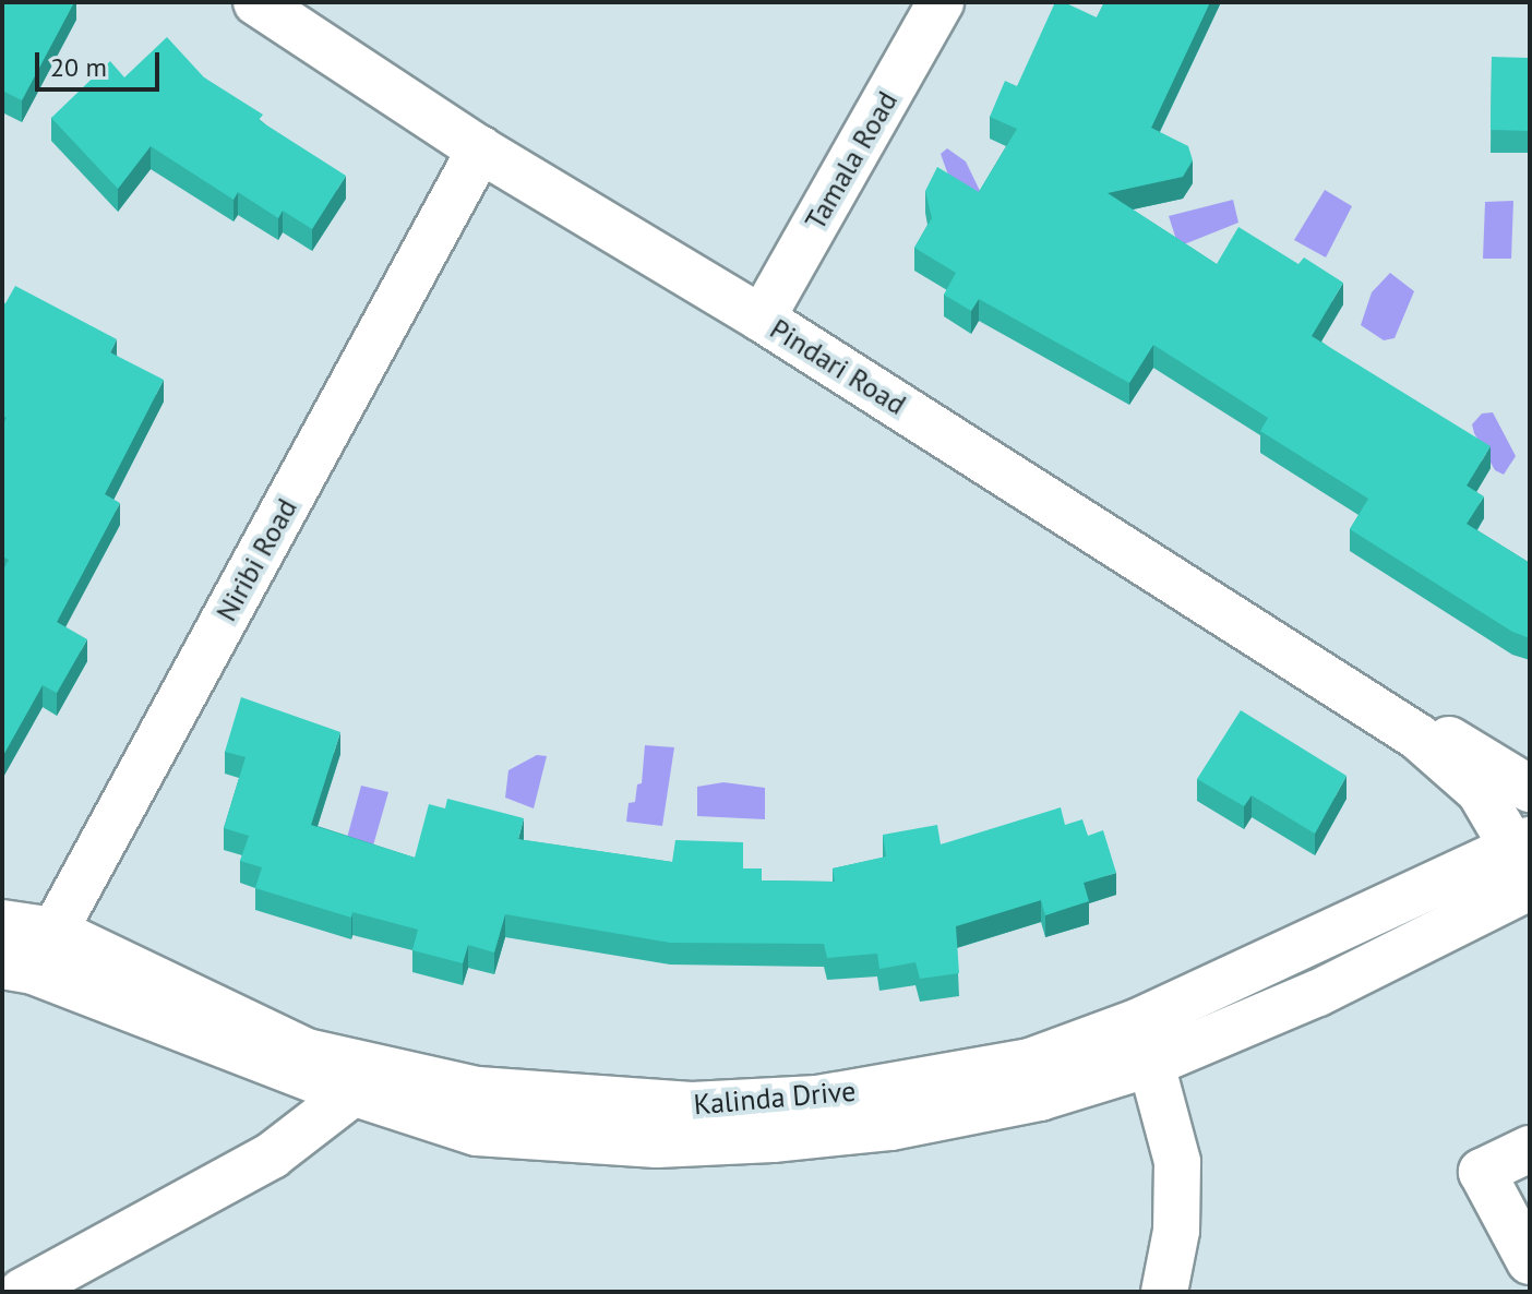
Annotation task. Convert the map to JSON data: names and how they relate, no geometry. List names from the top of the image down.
{
  "streets": {
    "street": [
      "Tamala Road",
      "Pindari Road",
      "Niribi Road",
      "Kalinda Drive"
    ]
  },
  "crossings": [
    ["Tamala Road", "Pindari Road"],
    ["Pindari Road", "Niribi Road"],
    ["Pindari Road", "Kalinda Drive"],
    ["Niribi Road", "Kalinda Drive"]
  ],
  "scale_bar": "20 m"
}
